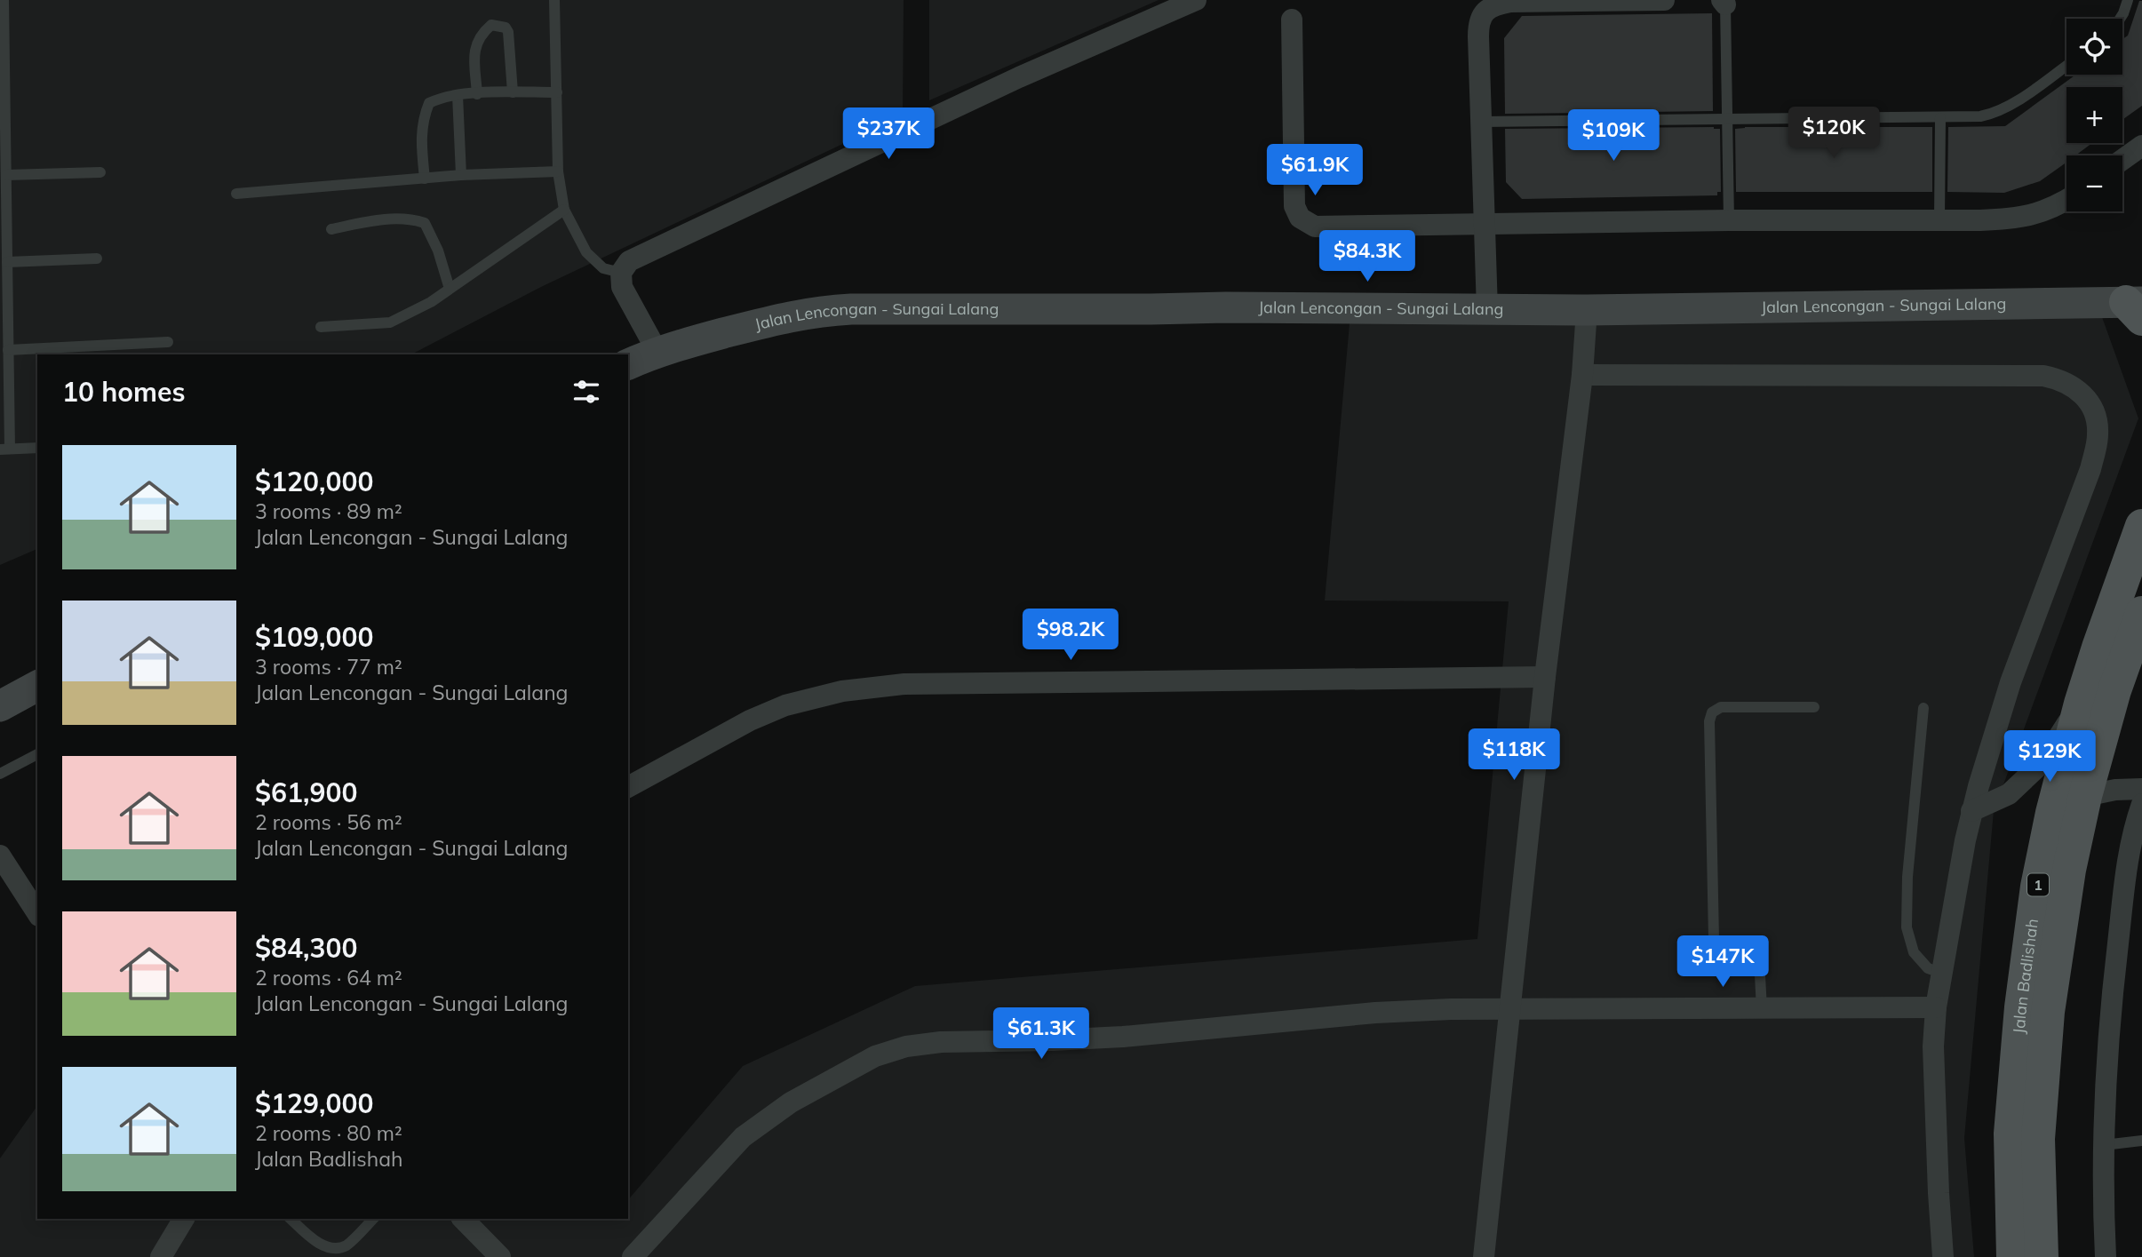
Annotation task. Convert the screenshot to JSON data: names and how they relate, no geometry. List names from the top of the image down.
{
  "streets": {
    "main road": ["1", "Jalan Badlishah"],
    "street": ["Jalan Lencongan - Sungai Lalang"]
  },
  "page": {
    "map_buttons": ["+", "−"],
    "price": [
      "$120K",
      "$237K",
      "$109K",
      "$61.9K",
      "$84.3K",
      "$98.2K",
      "$118K",
      "$129K",
      "$147K",
      "$61.3K"
    ],
    "heading": "10 homes",
    "list": [
      {
        "name": "$120,000",
        "note": "3 rooms · 89 m² · Jalan Lencongan - Sungai Lalang"
      },
      {
        "name": "$109,000",
        "note": "3 rooms · 77 m² · Jalan Lencongan - Sungai Lalang"
      },
      {
        "name": "$61,900",
        "note": "2 rooms · 56 m² · Jalan Lencongan - Sungai Lalang"
      },
      {
        "name": "$84,300",
        "note": "2 rooms · 64 m² · Jalan Lencongan - Sungai Lalang"
      },
      {
        "name": "$129,000",
        "note": "2 rooms · 80 m² · Jalan Badlishah"
      }
    ]
  }
}
